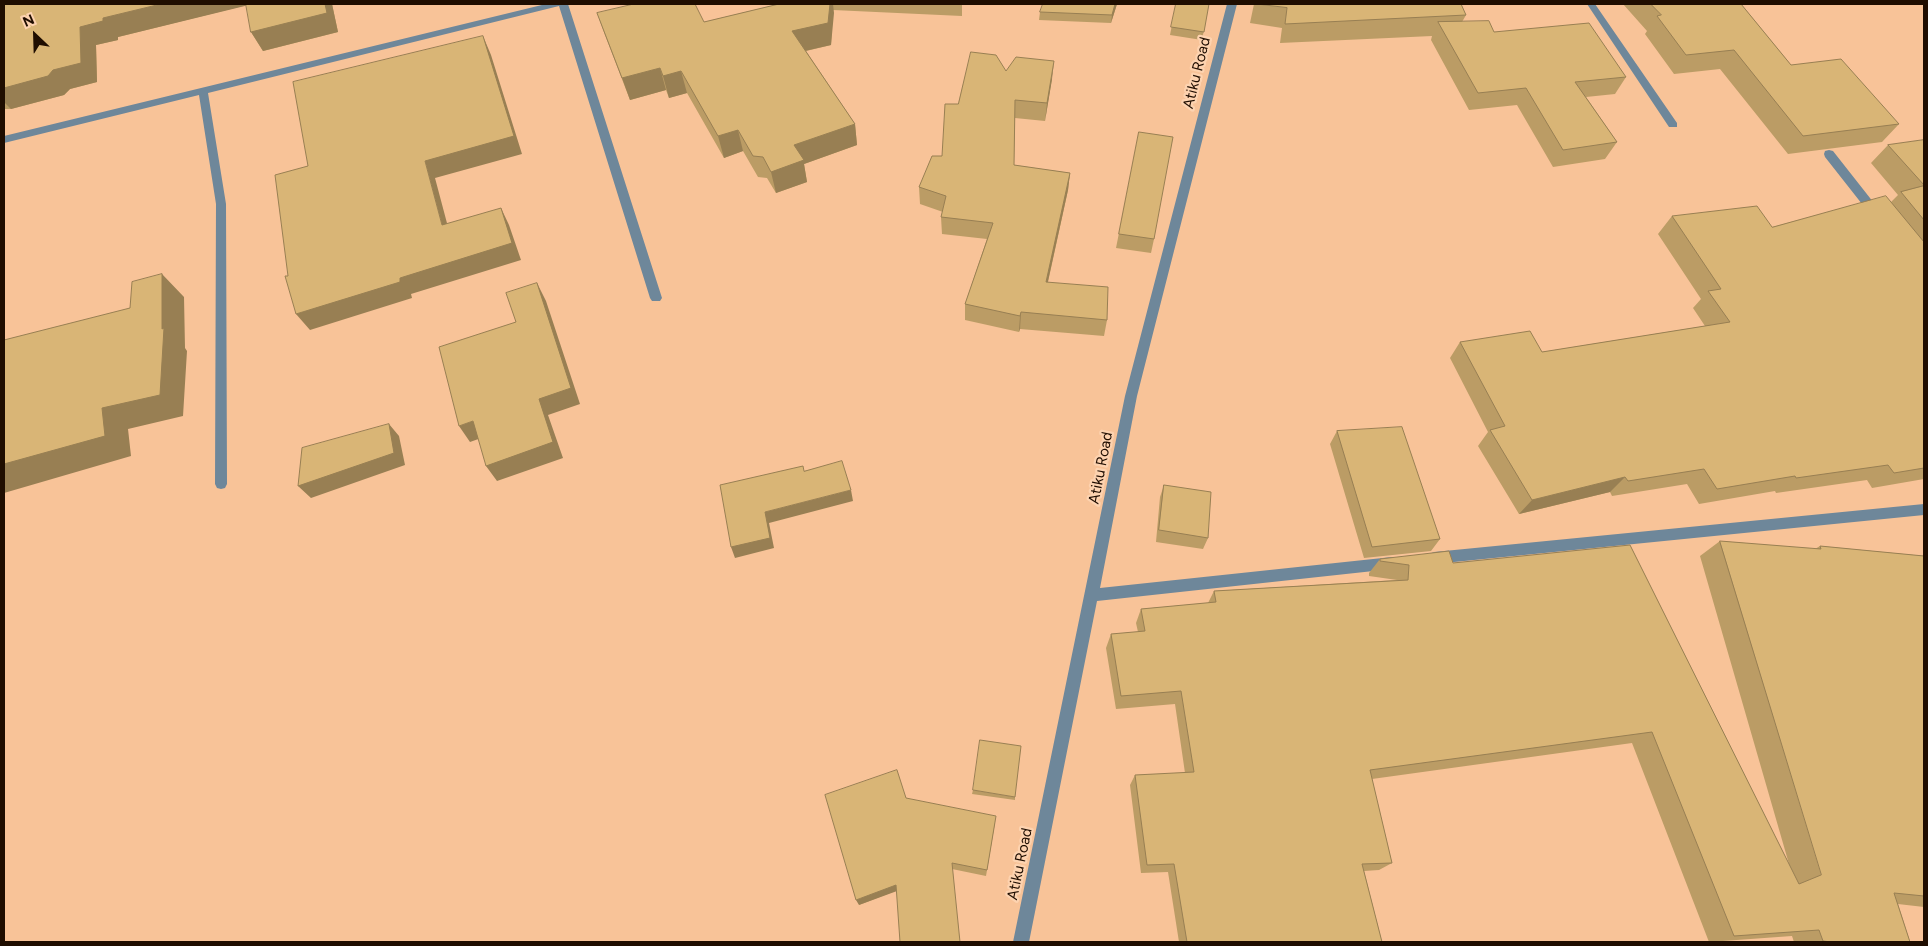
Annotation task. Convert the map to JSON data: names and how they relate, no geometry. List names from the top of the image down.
{
  "streets": {
    "street": ["Atiku Road"]
  },
  "north": "top left"
}
